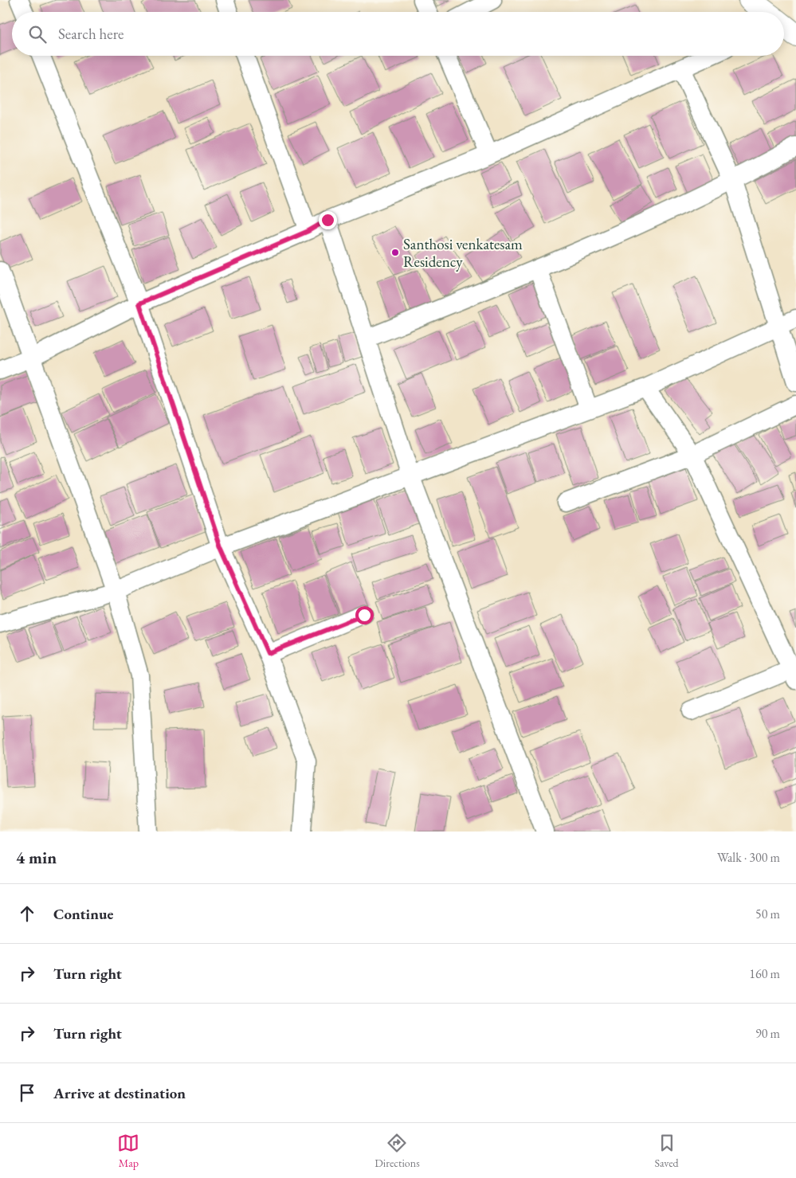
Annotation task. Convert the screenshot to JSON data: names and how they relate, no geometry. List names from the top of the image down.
{
  "places": ["Santhosi venkatesam Residency"],
  "page": {
    "search": "Search here",
    "heading": ["4 min", "Walk · 300 m"],
    "list": [
      ["Continue", "50 m"],
      ["Turn right", "160 m"],
      ["Turn right", "90 m"],
      "Arrive at destination"
    ],
    "nav": ["Map", "Directions", "Saved"]
  }
}
